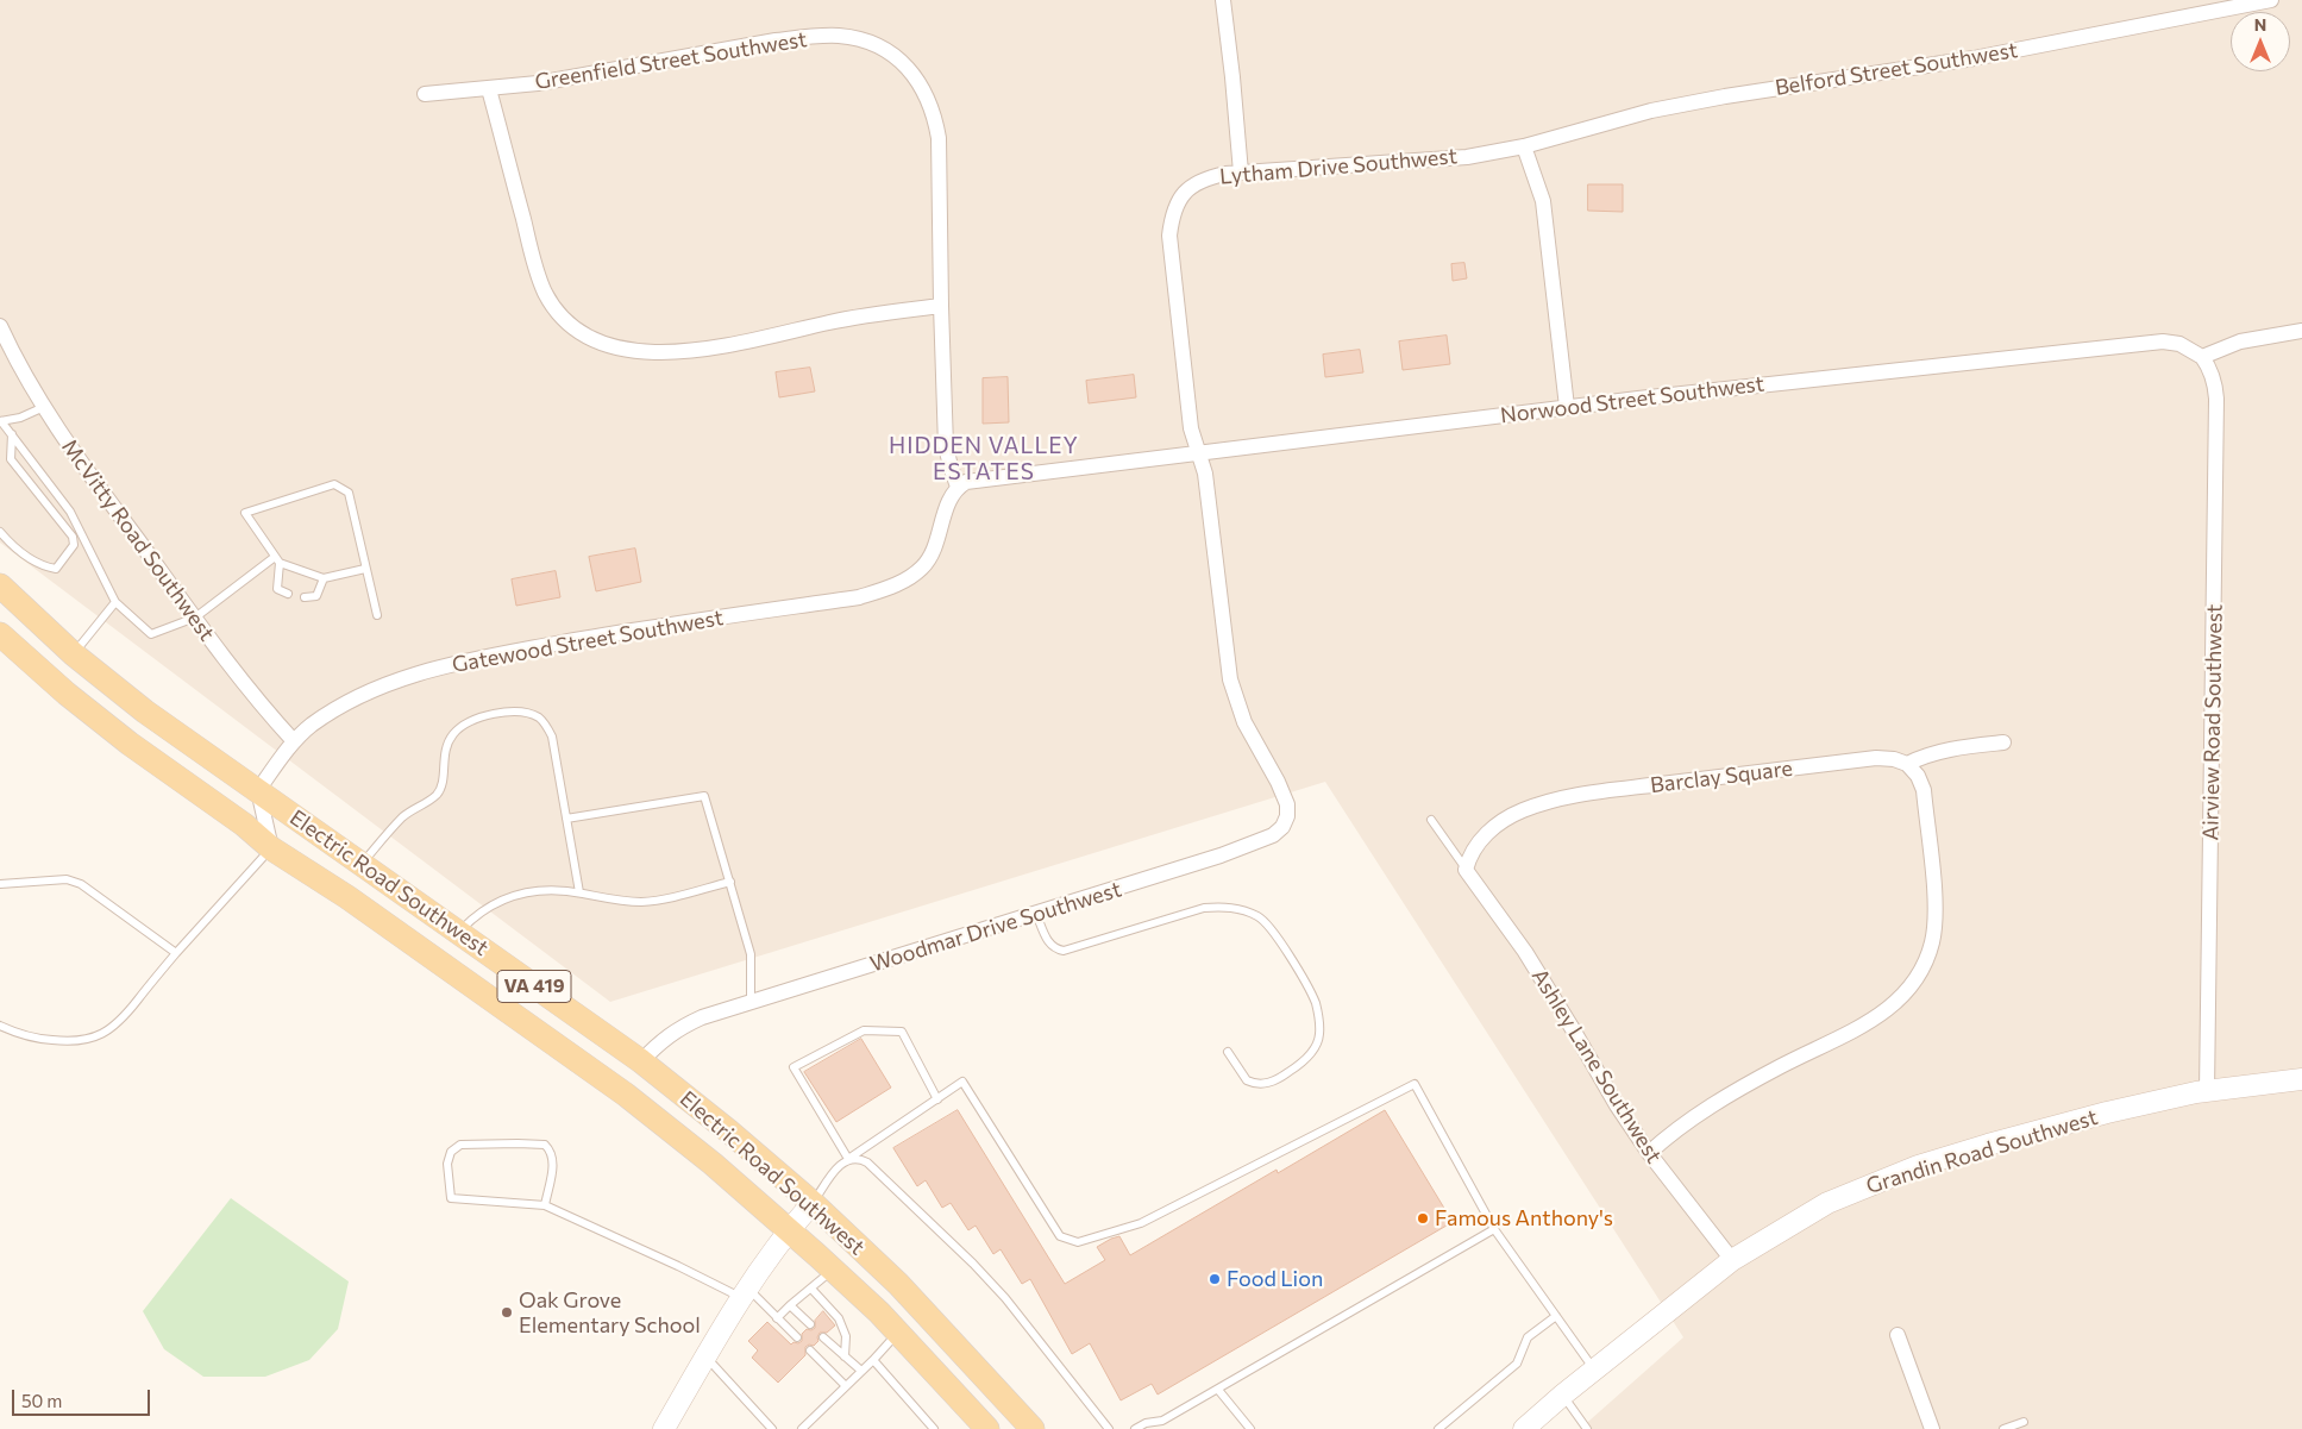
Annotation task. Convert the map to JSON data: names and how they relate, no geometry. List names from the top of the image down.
{
  "streets": {
    "main road": ["Electric Road Southwest", "VA 419"],
    "street": [
      "Greenfield Street Southwest",
      "Belford Street Southwest",
      "Lytham Drive Southwest",
      "Norwood Street Southwest",
      "McVitty Road Southwest",
      "Gatewood Street Southwest",
      "Airview Road Southwest",
      "Barclay Square",
      "Woodmar Drive Southwest",
      "Ashley Lane Southwest",
      "Grandin Road Southwest"
    ]
  },
  "crossings": [
    ["Greenfield Street Southwest", "Norwood Street Southwest"],
    ["Greenfield Street Southwest", "Gatewood Street Southwest"],
    ["Belford Street Southwest", "Lytham Drive Southwest"],
    ["Lytham Drive Southwest", "Norwood Street Southwest"],
    ["Lytham Drive Southwest", "Woodmar Drive Southwest"],
    ["Norwood Street Southwest", "Gatewood Street Southwest"],
    ["Norwood Street Southwest", "Airview Road Southwest"],
    ["McVitty Road Southwest", "Gatewood Street Southwest"],
    ["Gatewood Street Southwest", "Electric Road Southwest"],
    ["Airview Road Southwest", "Grandin Road Southwest"],
    ["Barclay Square", "Ashley Lane Southwest"],
    ["Electric Road Southwest", "Woodmar Drive Southwest"],
    ["Ashley Lane Southwest", "Grandin Road Southwest"]
  ],
  "districts": ["HIDDEN VALLEY ESTATES"],
  "places": ["Famous Anthony's", "Food Lion", "Oak Grove Elementary School"],
  "scale_bar": "50 m",
  "north": "top"
}
